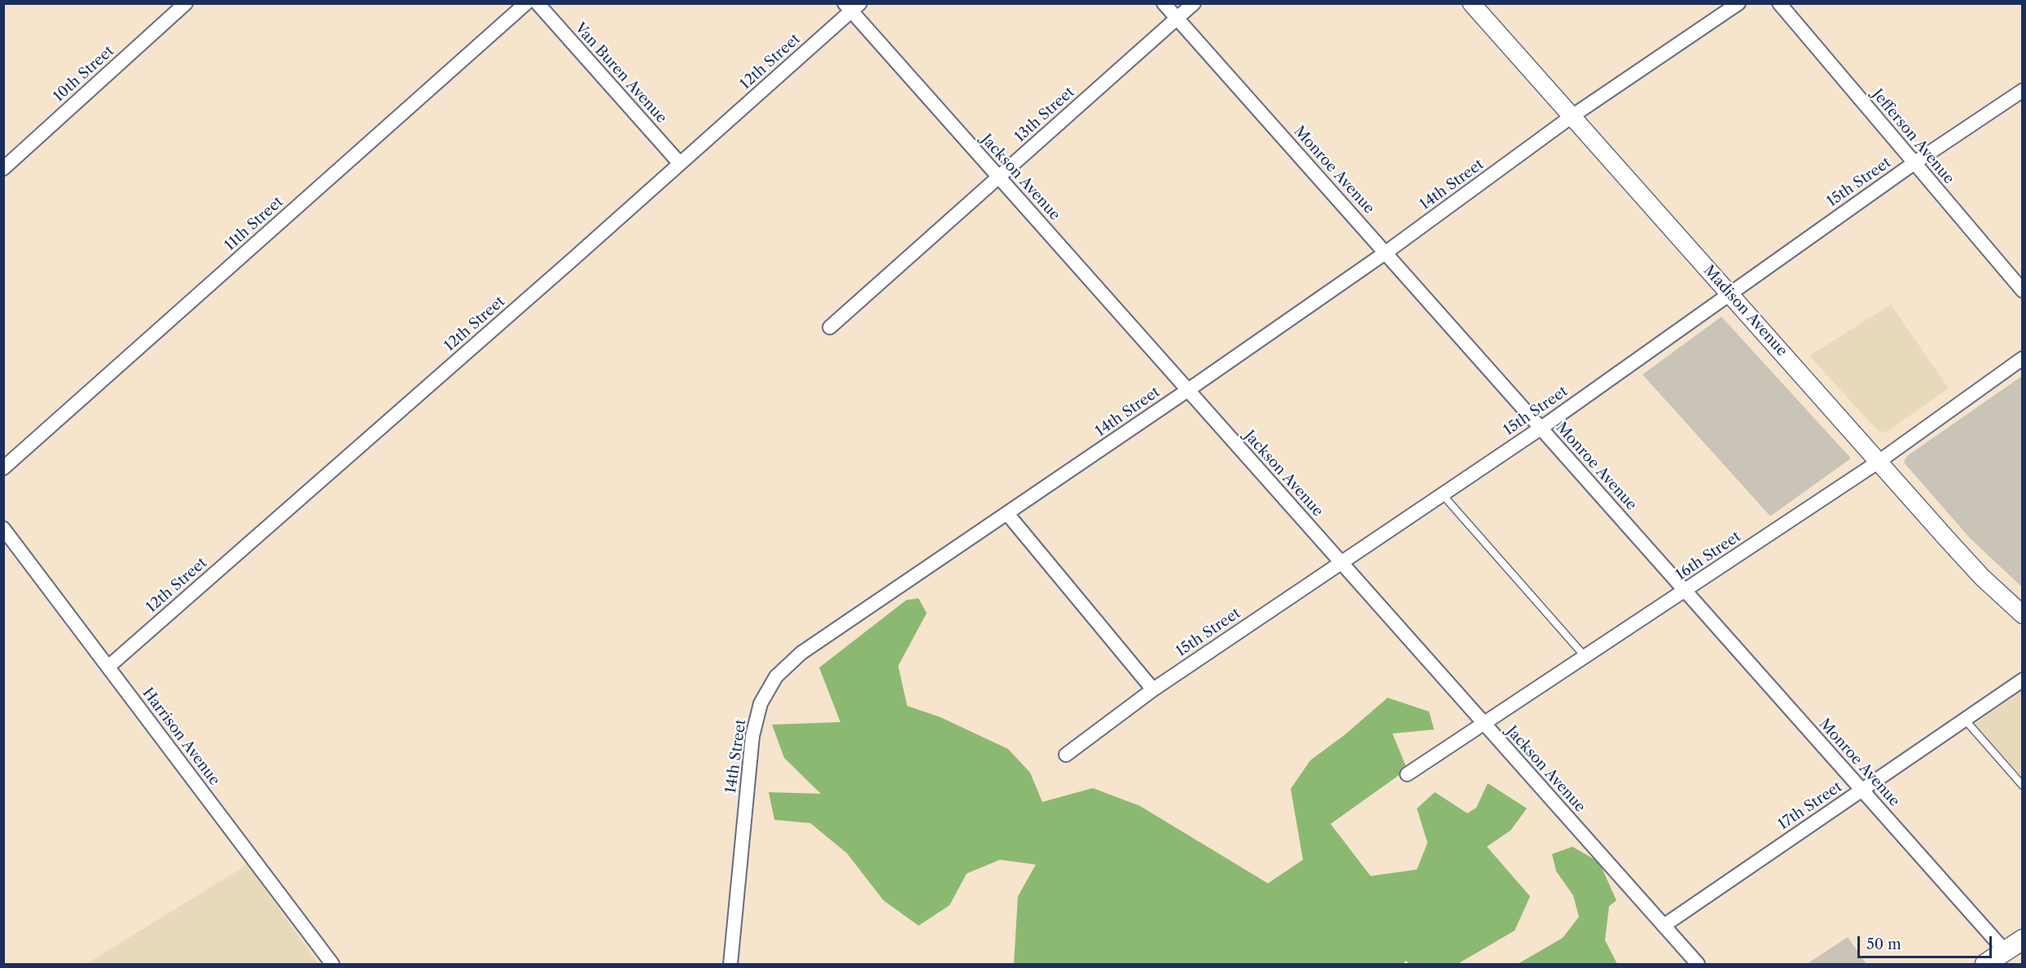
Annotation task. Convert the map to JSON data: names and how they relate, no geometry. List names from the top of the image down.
{
  "streets": {
    "street": [
      "12th Street",
      "Van Buren Avenue",
      "10th Street",
      "13th Street",
      "Jefferson Avenue",
      "Monroe Avenue",
      "Jackson Avenue",
      "15th Street",
      "14th Street",
      "11th Street",
      "Madison Avenue",
      "16th Street",
      "Harrison Avenue",
      "17th Street"
    ]
  },
  "crossings": [
    ["12th Street", "Van Buren Avenue"],
    ["12th Street", "Jackson Avenue"],
    ["12th Street", "Harrison Avenue"],
    ["13th Street", "Monroe Avenue"],
    ["13th Street", "Jackson Avenue"],
    ["Jefferson Avenue", "15th Street"],
    ["Monroe Avenue", "15th Street"],
    ["Monroe Avenue", "14th Street"],
    ["Monroe Avenue", "16th Street"],
    ["Monroe Avenue", "17th Street"],
    ["Jackson Avenue", "15th Street"],
    ["Jackson Avenue", "14th Street"],
    ["Jackson Avenue", "16th Street"],
    ["Jackson Avenue", "17th Street"],
    ["15th Street", "Madison Avenue"],
    ["14th Street", "Madison Avenue"],
    ["Madison Avenue", "16th Street"]
  ],
  "scale_bar": "50 m"
}
